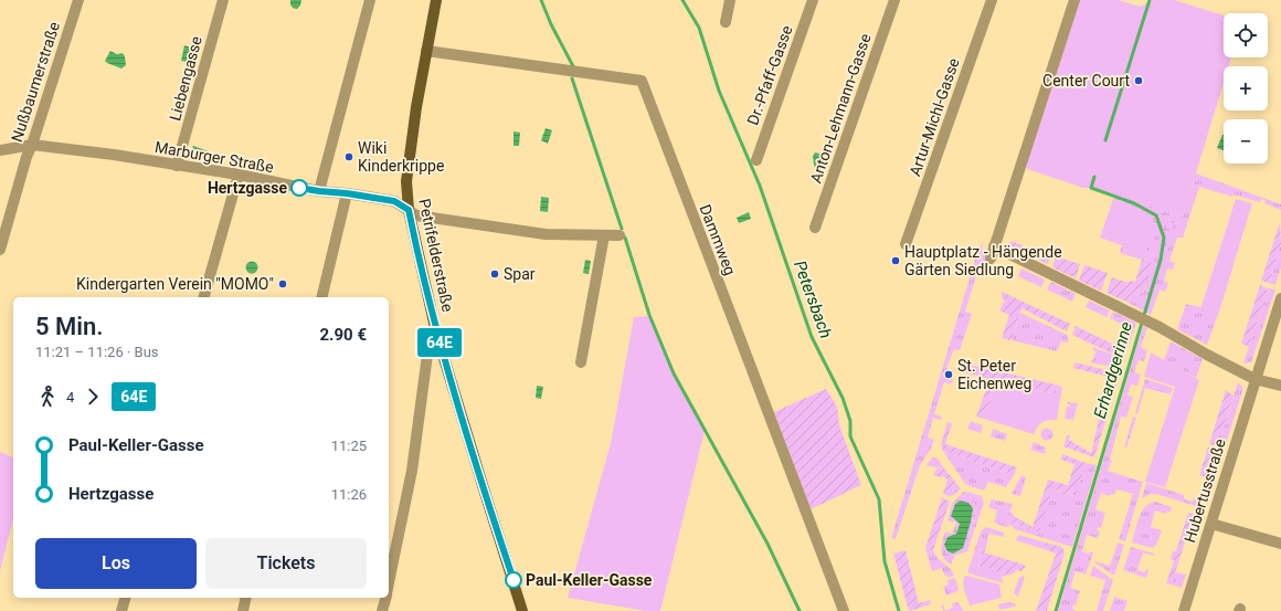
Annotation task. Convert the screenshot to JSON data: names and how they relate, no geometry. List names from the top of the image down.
{
  "streets": {
    "main road": ["Petrifelderstraße"],
    "street": [
      "Dr.-Pfaff-Gasse",
      "Liebengasse",
      "Nußbaumerstraße",
      "Anton-Lehmann-Gasse",
      "Artur-Michl-Gasse",
      "Marburger Straße",
      "Dammweg",
      "Hubertusstraße"
    ]
  },
  "crossings": [
    ["Liebengasse", "Marburger Straße"],
    ["Nußbaumerstraße", "Marburger Straße"],
    ["Marburger Straße", "Petrifelderstraße"],
    ["Dammweg", "Petrifelderstraße"]
  ],
  "water": ["Petersbach", "Erhardgerinne"],
  "places": [
    "Center Court",
    "Wiki Kinderkrippe",
    "Hertzgasse",
    "Hauptplatz - Hängende Gärten Siedlung",
    "Spar",
    "Kindergarten Verein \"MOMO\"",
    "St. Peter Eichenweg",
    "Paul-Keller-Gasse"
  ],
  "lines": ["bus line 64E"],
  "page": {
    "on_map": "64E",
    "map_buttons": ["+", "−"],
    "heading": ["5 Min.", "11:21 – 11:26 · Bus", "2.90 €"],
    "legs": ["4", "64E"],
    "list": [
      {
        "name": "Paul-Keller-Gasse",
        "value": "11:25"
      },
      {
        "name": "Hertzgasse",
        "value": "11:26"
      }
    ],
    "buttons": ["Los", "Tickets"]
  }
}
